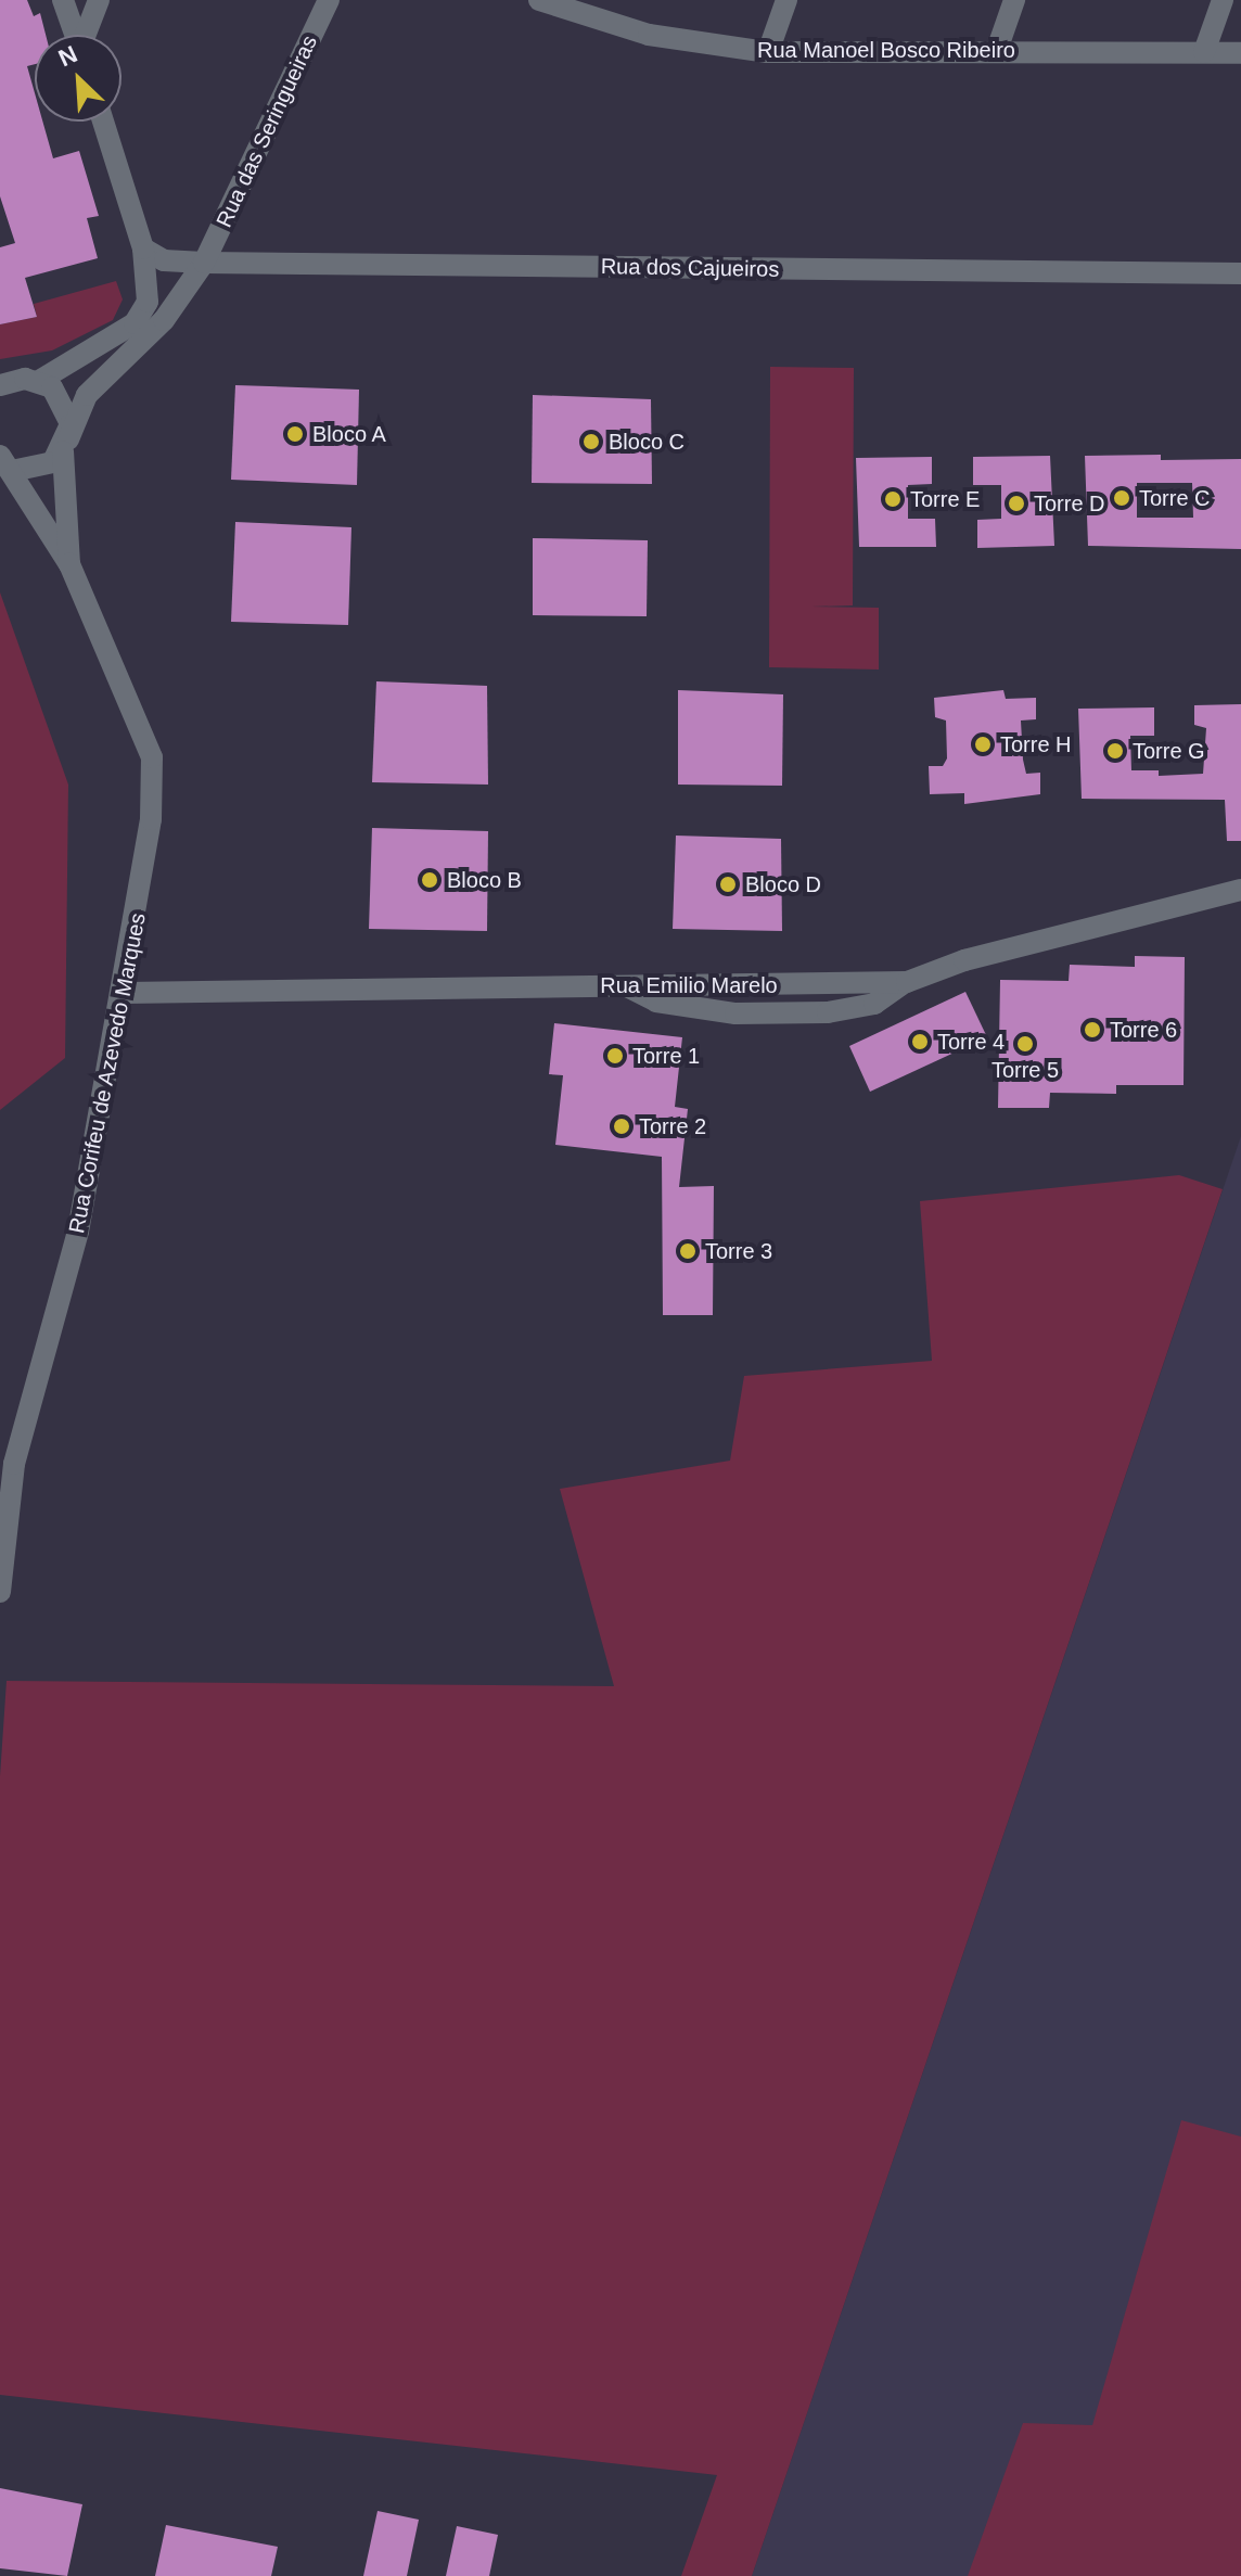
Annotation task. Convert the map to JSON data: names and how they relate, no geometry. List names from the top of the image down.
{
  "streets": {
    "street": [
      "Rua Manoel Bosco Ribeiro",
      "Rua das Seringueiras",
      "Rua dos Cajueiros",
      "Rua Emilio Marelo",
      "Rua Corifeu de Azevedo Marques"
    ]
  },
  "crossings": [
    ["Rua das Seringueiras", "Rua dos Cajueiros"],
    ["Rua Emilio Marelo", "Rua Corifeu de Azevedo Marques"]
  ],
  "places": [
    "Bloco A",
    "Bloco C",
    "Torre C",
    "Torre E",
    "Torre D",
    "Torre H",
    "Torre G",
    "Bloco B",
    "Bloco D",
    "Torre 6",
    "Torre 4",
    "Torre 5",
    "Torre 1",
    "Torre 2",
    "Torre 3"
  ],
  "north": "top left"
}
